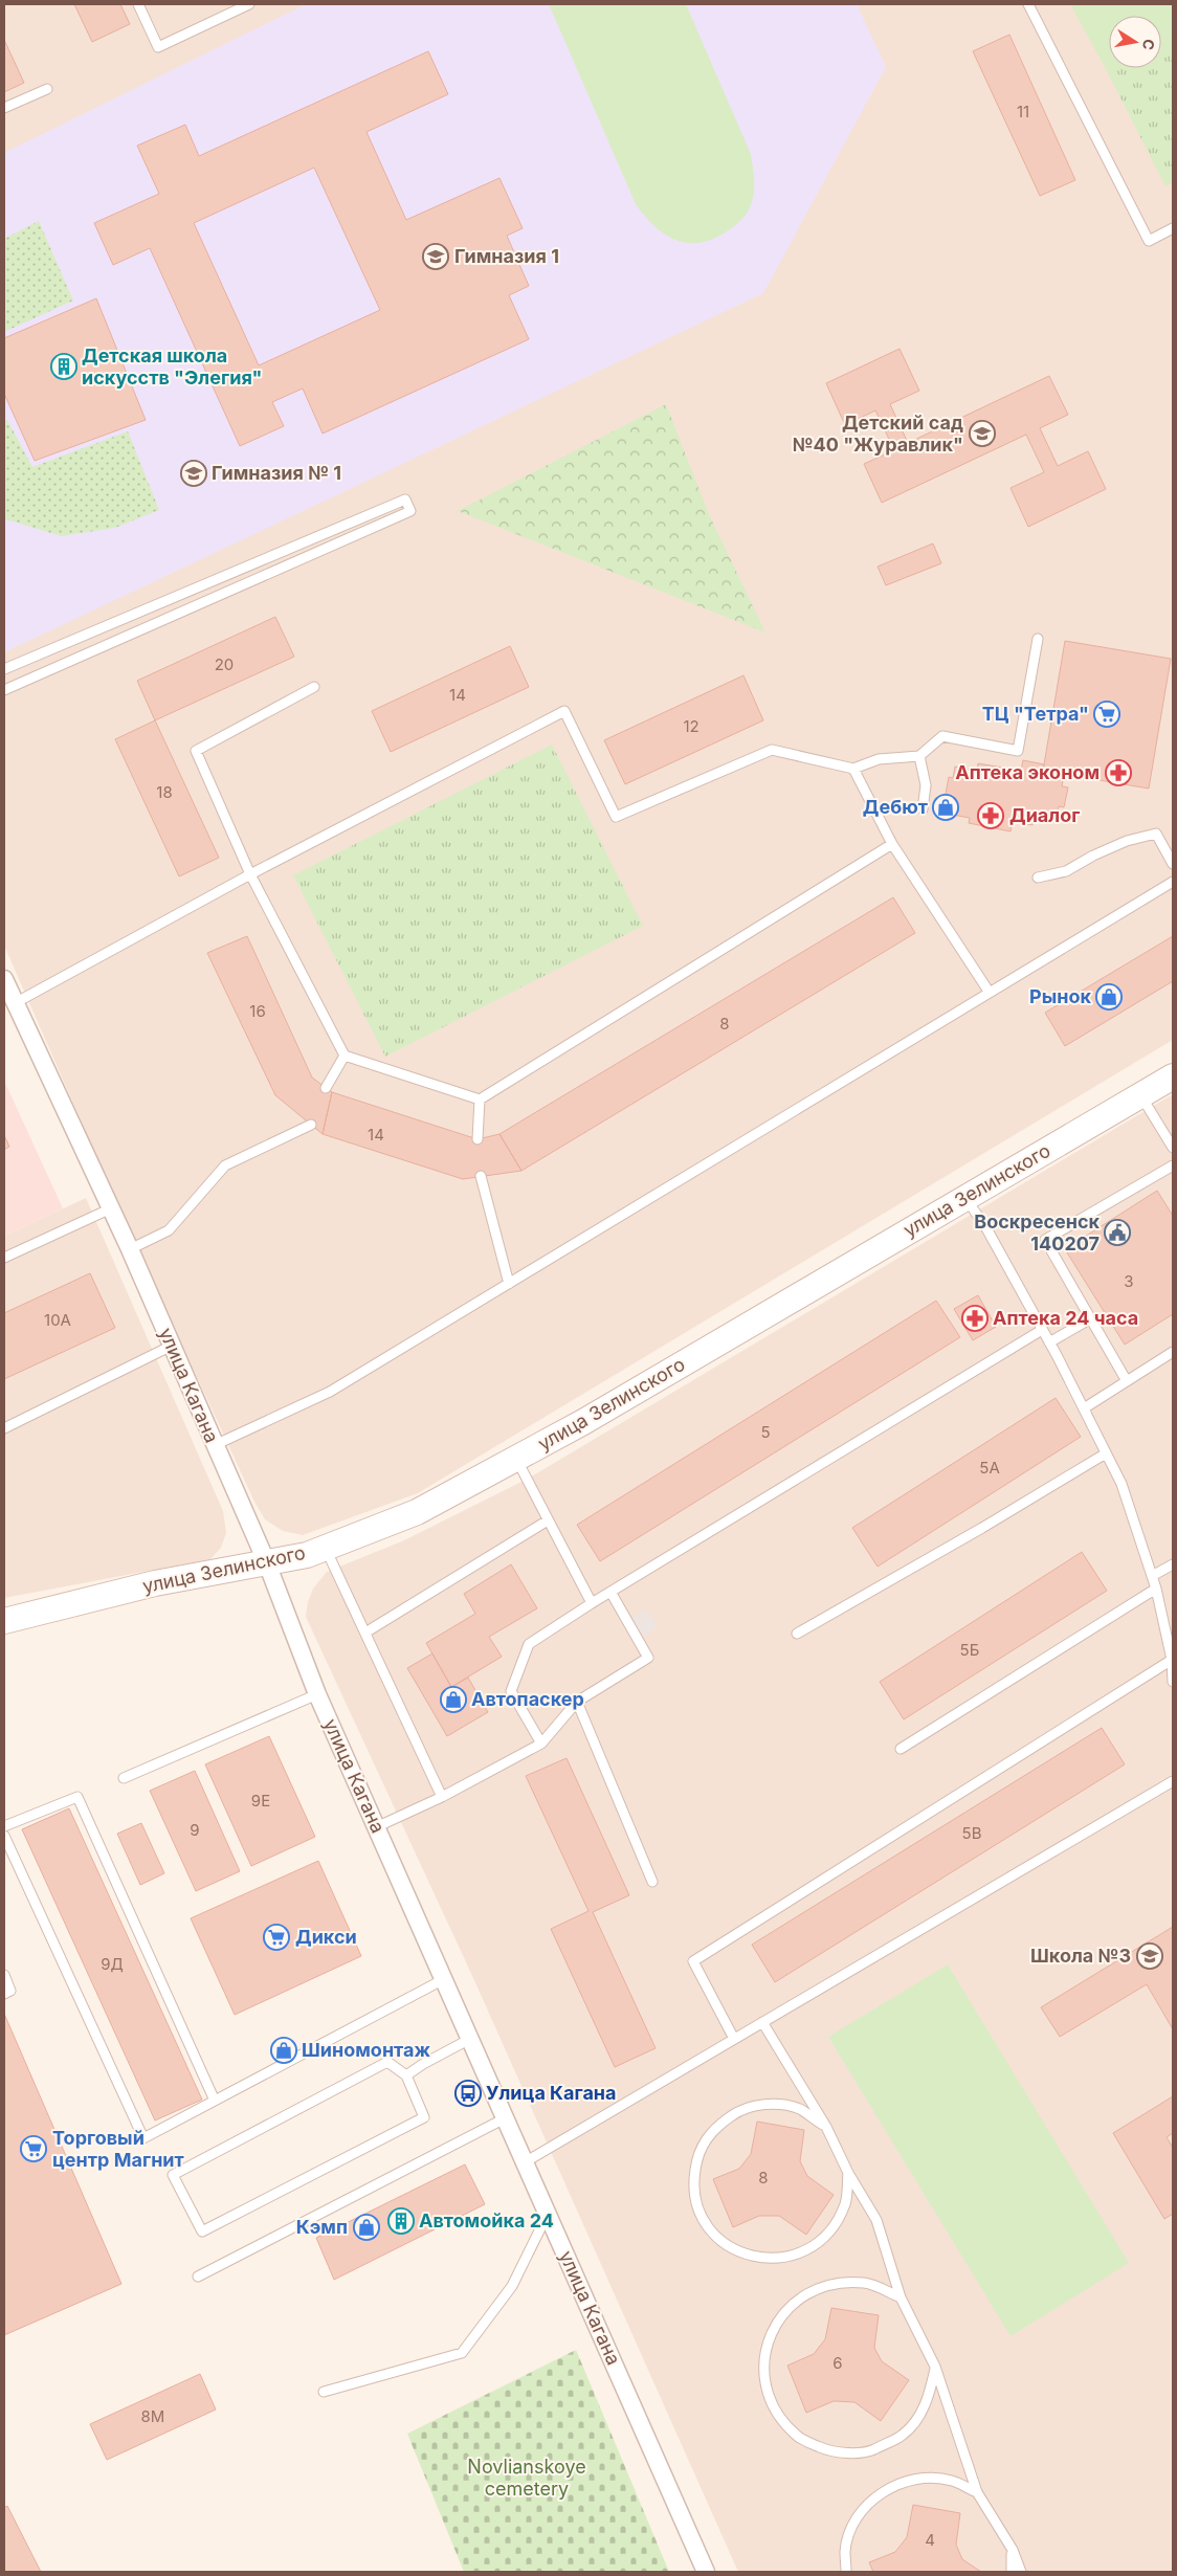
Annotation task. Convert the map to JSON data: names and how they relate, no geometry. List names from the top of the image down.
{
  "streets": {
    "street": ["улица Зелинского", "улица Кагана"]
  },
  "crossings": [
    ["улица Зелинского", "улица Кагана"]
  ],
  "parks": ["Novlianskoye cemetery"],
  "places": {
    "school or university": [
      "Гимназия 1",
      "Детский сад №40 \"Журавлик\"",
      "Гимназия № 1",
      "Школа №3"
    ],
    "building": ["Детская школа искусств \"Элегия\"", "Автомойка 24"],
    "supermarket": ["ТЦ \"Тетра\"", "Дикси", "Торговый центр Магнит"],
    "pharmacy": ["Аптека эконом", "Диалог", "Аптека 24 часа"],
    "shop": [
      "Дебют",
      "Рынок",
      "Автопаскер",
      "Шиномонтаж",
      "Кэмп"
    ],
    "public building": ["Воскресенск 140207"],
    "bus stop": ["Улица Кагана"]
  },
  "house_numbers": [
    "11",
    "20",
    "14",
    "12",
    "18",
    "16",
    "8",
    "14",
    "3",
    "10А",
    "5",
    "5А",
    "5Б",
    "9Е",
    "9",
    "5В",
    "9Д",
    "8",
    "6",
    "8М",
    "4"
  ],
  "north": "right"
}
